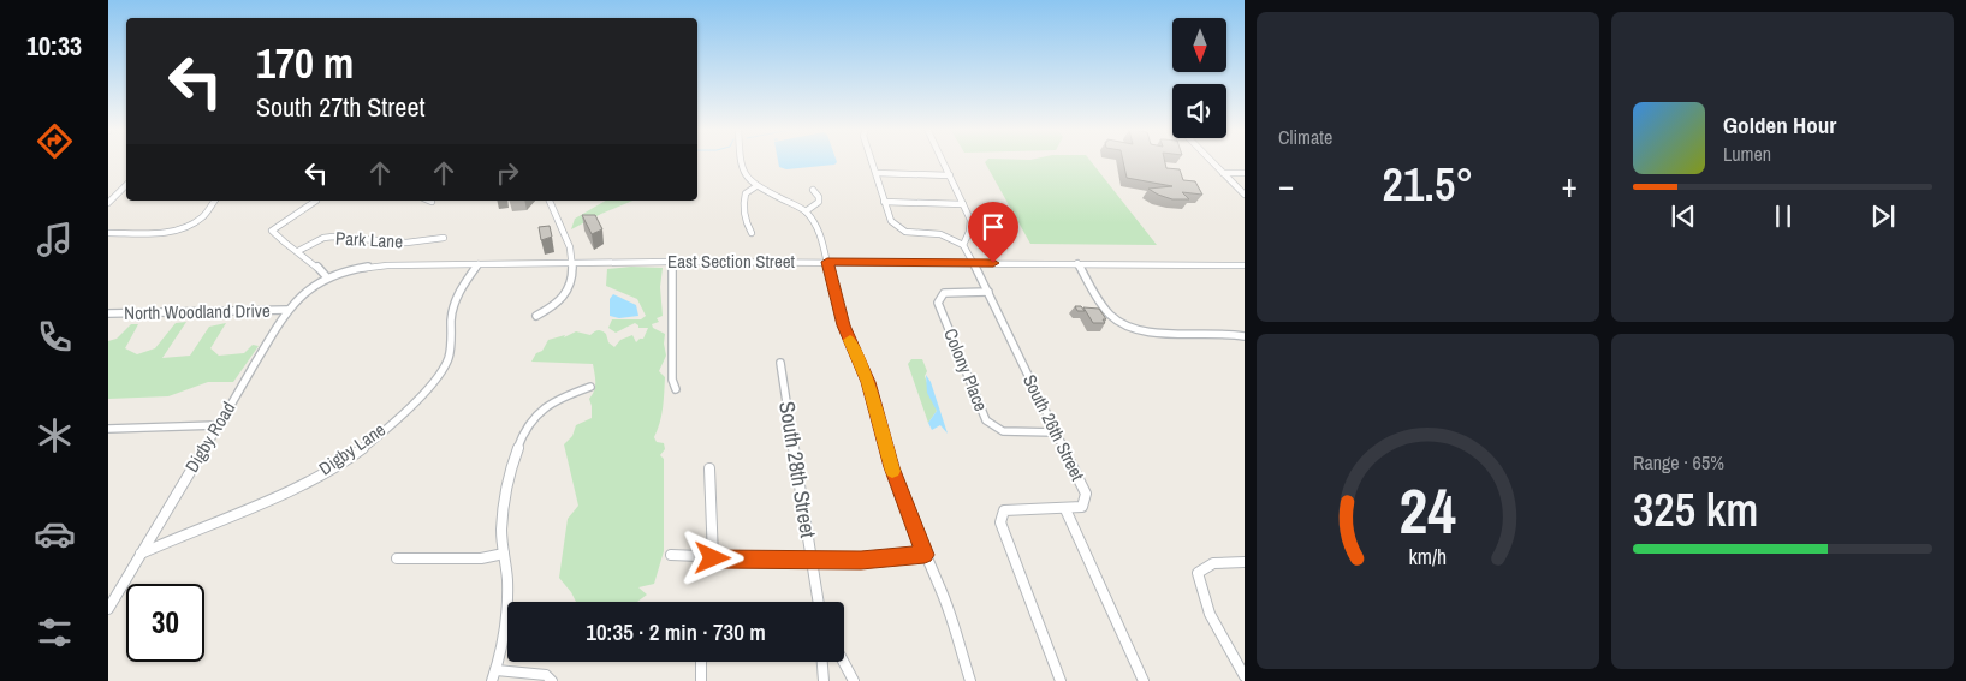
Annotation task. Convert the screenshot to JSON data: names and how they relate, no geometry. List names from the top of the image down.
{
  "streets": {
    "street": [
      "Park Lane",
      "East Section Street",
      "North Woodland Drive",
      "Colony Place",
      "South 26th Street",
      "Digby Road",
      "Digby Lane",
      "South 28th Street"
    ]
  },
  "crossings": [
    ["East Section Street", "South 26th Street"],
    ["East Section Street", "Digby Road"],
    ["East Section Street", "Digby Lane"],
    ["North Woodland Drive", "Digby Road"],
    ["Colony Place", "South 26th Street"],
    ["Digby Road", "Digby Lane"]
  ],
  "north": "bottom",
  "page": {
    "tabs": "10:33",
    "tile": [
      "Climate",
      ["Range · 65%", "325 km"]
    ],
    "turn": ["170 m", "South 27th Street"],
    "song": ["Golden Hour", "Lumen"],
    "heat": ["−", "21.5°", "+"],
    "limit": "30",
    "trip": "10:35 · 2 min · 730 m",
    "gauge": ["24", "km/h"]
  }
}
